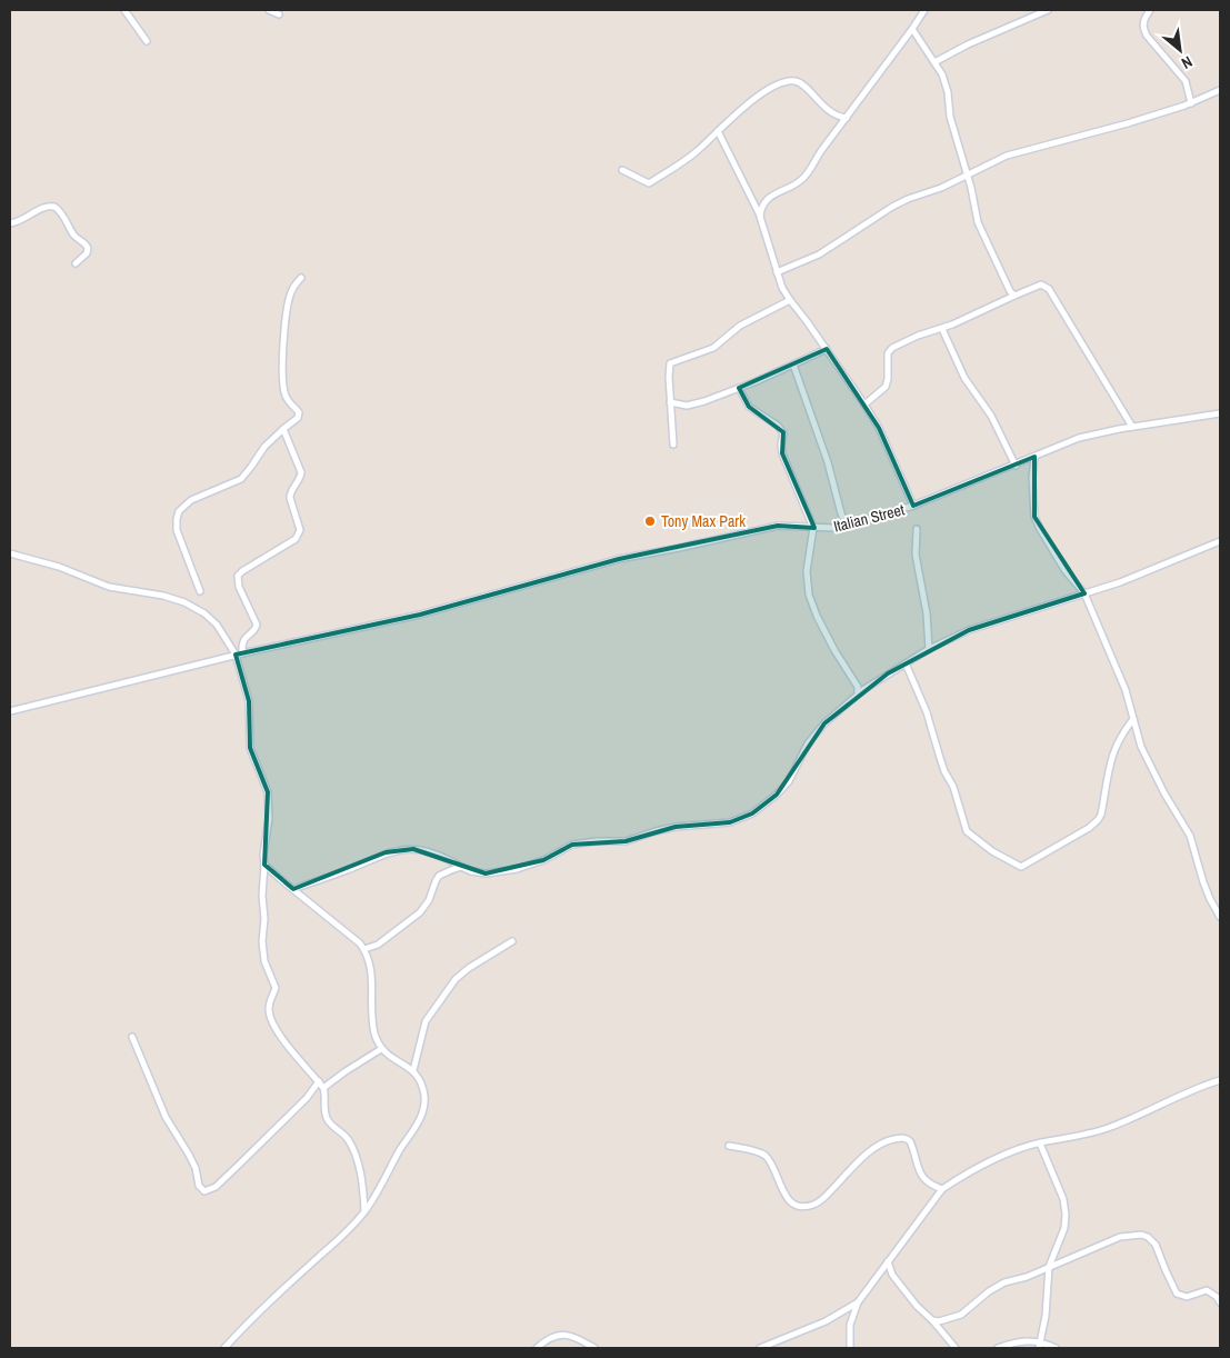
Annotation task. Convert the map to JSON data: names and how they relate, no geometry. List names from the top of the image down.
{
  "streets": {
    "street": ["Italian Street"]
  },
  "places": ["Tony Max Park"],
  "north": "bottom right"
}
